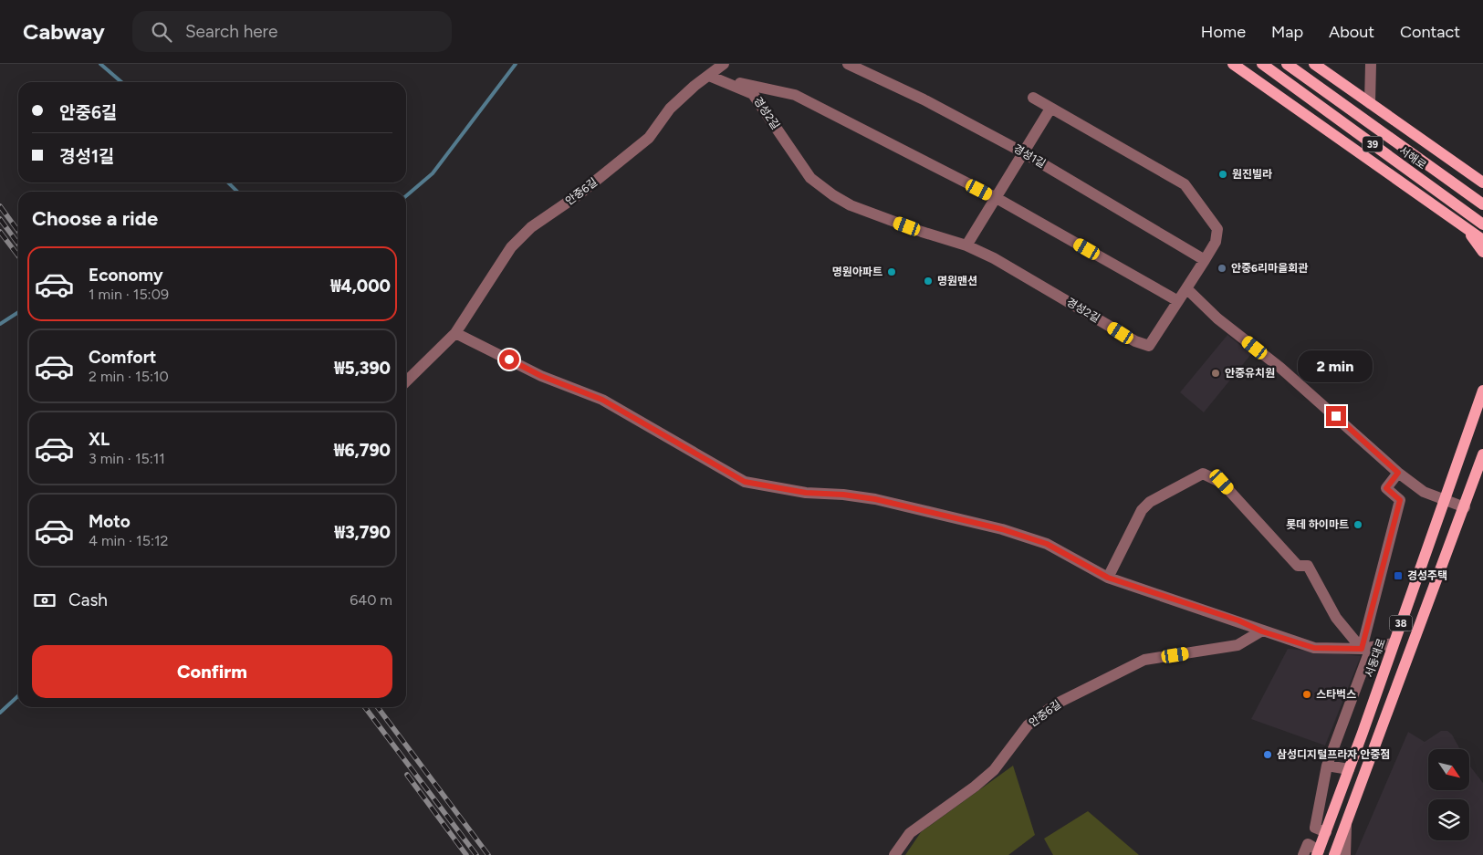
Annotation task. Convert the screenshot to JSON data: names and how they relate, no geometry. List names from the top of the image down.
{
  "streets": {
    "main road": [
      "39",
      "서해로",
      "38",
      "서동대로"
    ],
    "street": ["경성2길", "경성1길", "안중6길"]
  },
  "crossings": [
    ["경성2길", "안중6길"]
  ],
  "places": {
    "other": [
      "원진빌라",
      "안중6리마을회관",
      "명원아파트",
      "명원맨션",
      "안중유치원",
      "롯데 하이마트",
      "스타벅스",
      "삼성디지털프라자 안중점"
    ],
    "transit": ["경성주택"]
  },
  "north": "bottom right",
  "page": {
    "header": "Cabway",
    "search": "Search here",
    "nav": [
      "Home",
      "Map",
      "About",
      "Contact"
    ],
    "banner": ["안중6길", "경성1길"],
    "heading": "Choose a ride",
    "list": [
      {
        "name": "Economy",
        "note": "1 min · 15:09",
        "value": "₩4,000"
      },
      {
        "name": "Comfort",
        "note": "2 min · 15:10",
        "value": "₩5,390"
      },
      {
        "name": "XL",
        "note": "3 min · 15:11",
        "value": "₩6,790"
      },
      {
        "name": "Moto",
        "note": "4 min · 15:12",
        "value": "₩3,790"
      }
    ],
    "bubble": "2 min",
    "pay": ["Cash", "640 m"],
    "buttons": "Confirm"
  }
}
